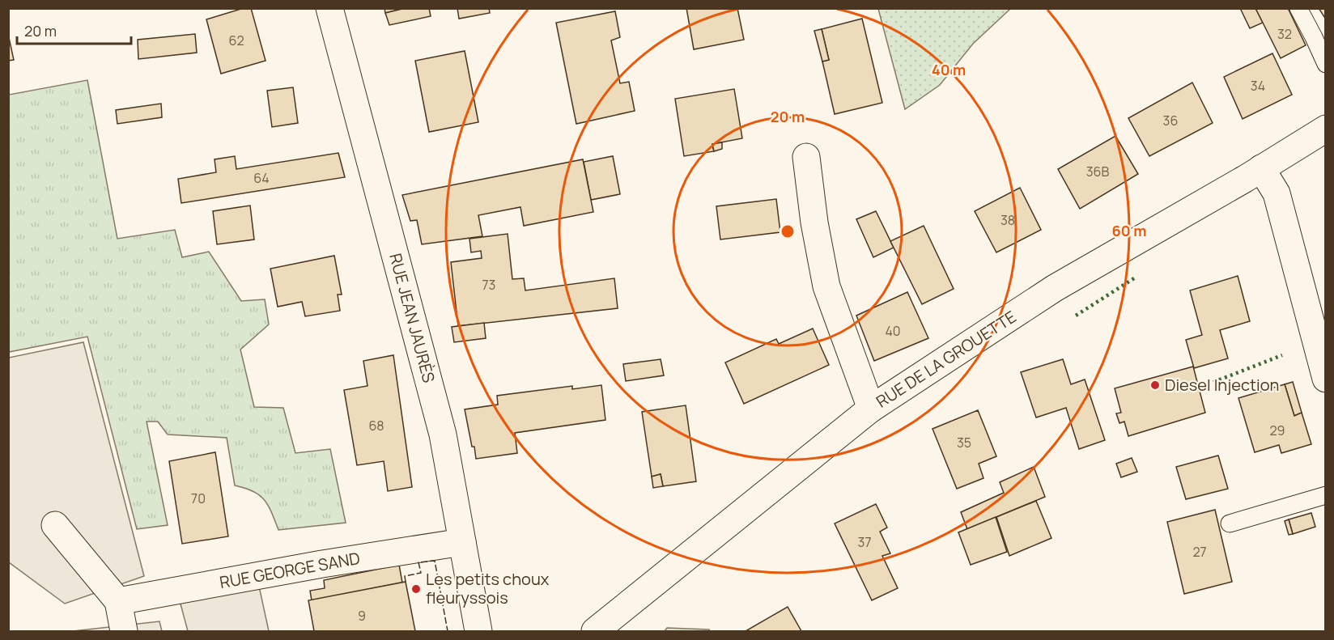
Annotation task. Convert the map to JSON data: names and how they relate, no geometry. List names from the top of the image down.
{
  "streets": {
    "street": ["RUE JEAN JAURÈS", "RUE DE LA GROUETTE", "RUE GEORGE SAND"]
  },
  "crossings": [
    ["RUE JEAN JAURÈS", "RUE GEORGE SAND"]
  ],
  "places": ["Diesel Injection", "Les petits choux fleuryssois"],
  "house_numbers": [
    "32",
    "62",
    "34",
    "36",
    "36B",
    "64",
    "38",
    "73",
    "40",
    "68",
    "29",
    "35",
    "70",
    "37",
    "27",
    "9"
  ],
  "scale_bar": "20 m",
  "rings": ["40 m", "20 m", "60 m"]
}
